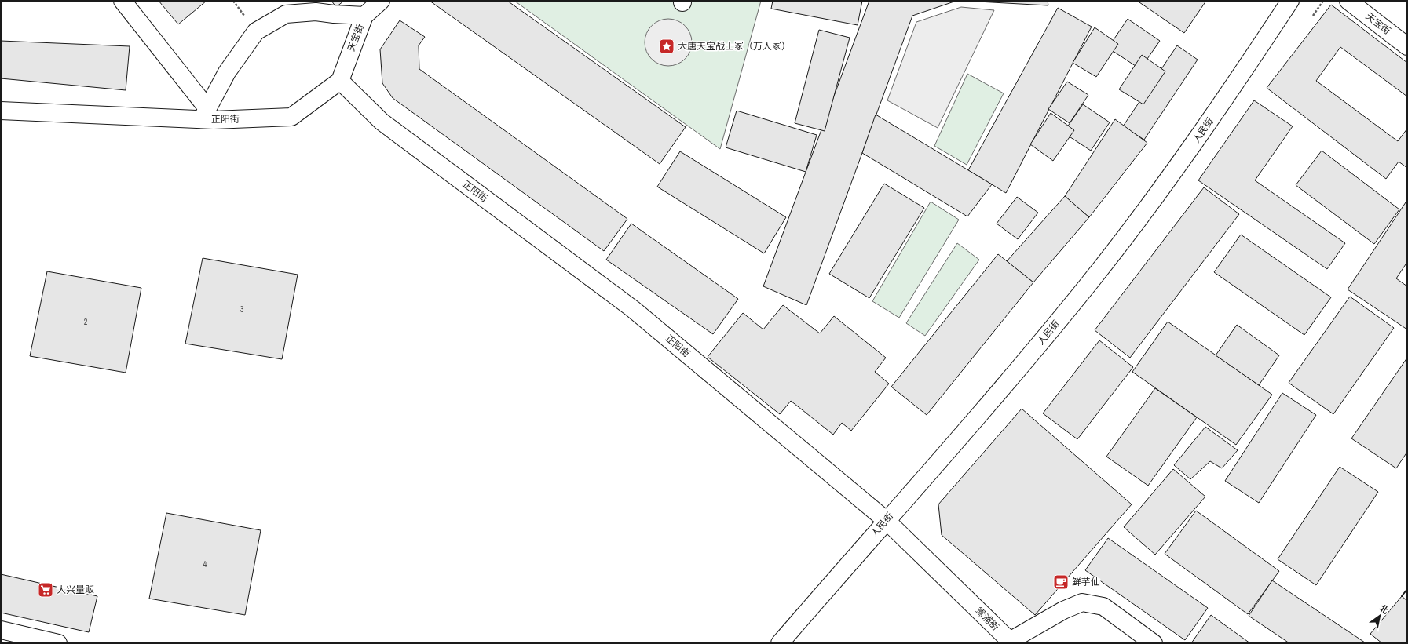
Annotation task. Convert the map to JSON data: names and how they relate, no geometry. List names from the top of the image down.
{
  "streets": {
    "street": [
      "天宝街",
      "正阳街",
      "人民街",
      "鸳浦街"
    ]
  },
  "crossings": [
    ["天宝街", "正阳街"],
    ["正阳街", "人民街"],
    ["正阳街", "鸳浦街"],
    ["人民街", "鸳浦街"]
  ],
  "places": {
    "place": ["大唐天宝战士冢（万人冢）"],
    "cafe": ["鲜芋仙"],
    "supermarket": ["大兴量贩"]
  },
  "house_numbers": ["3", "2", "4"],
  "north": "top right"
}
